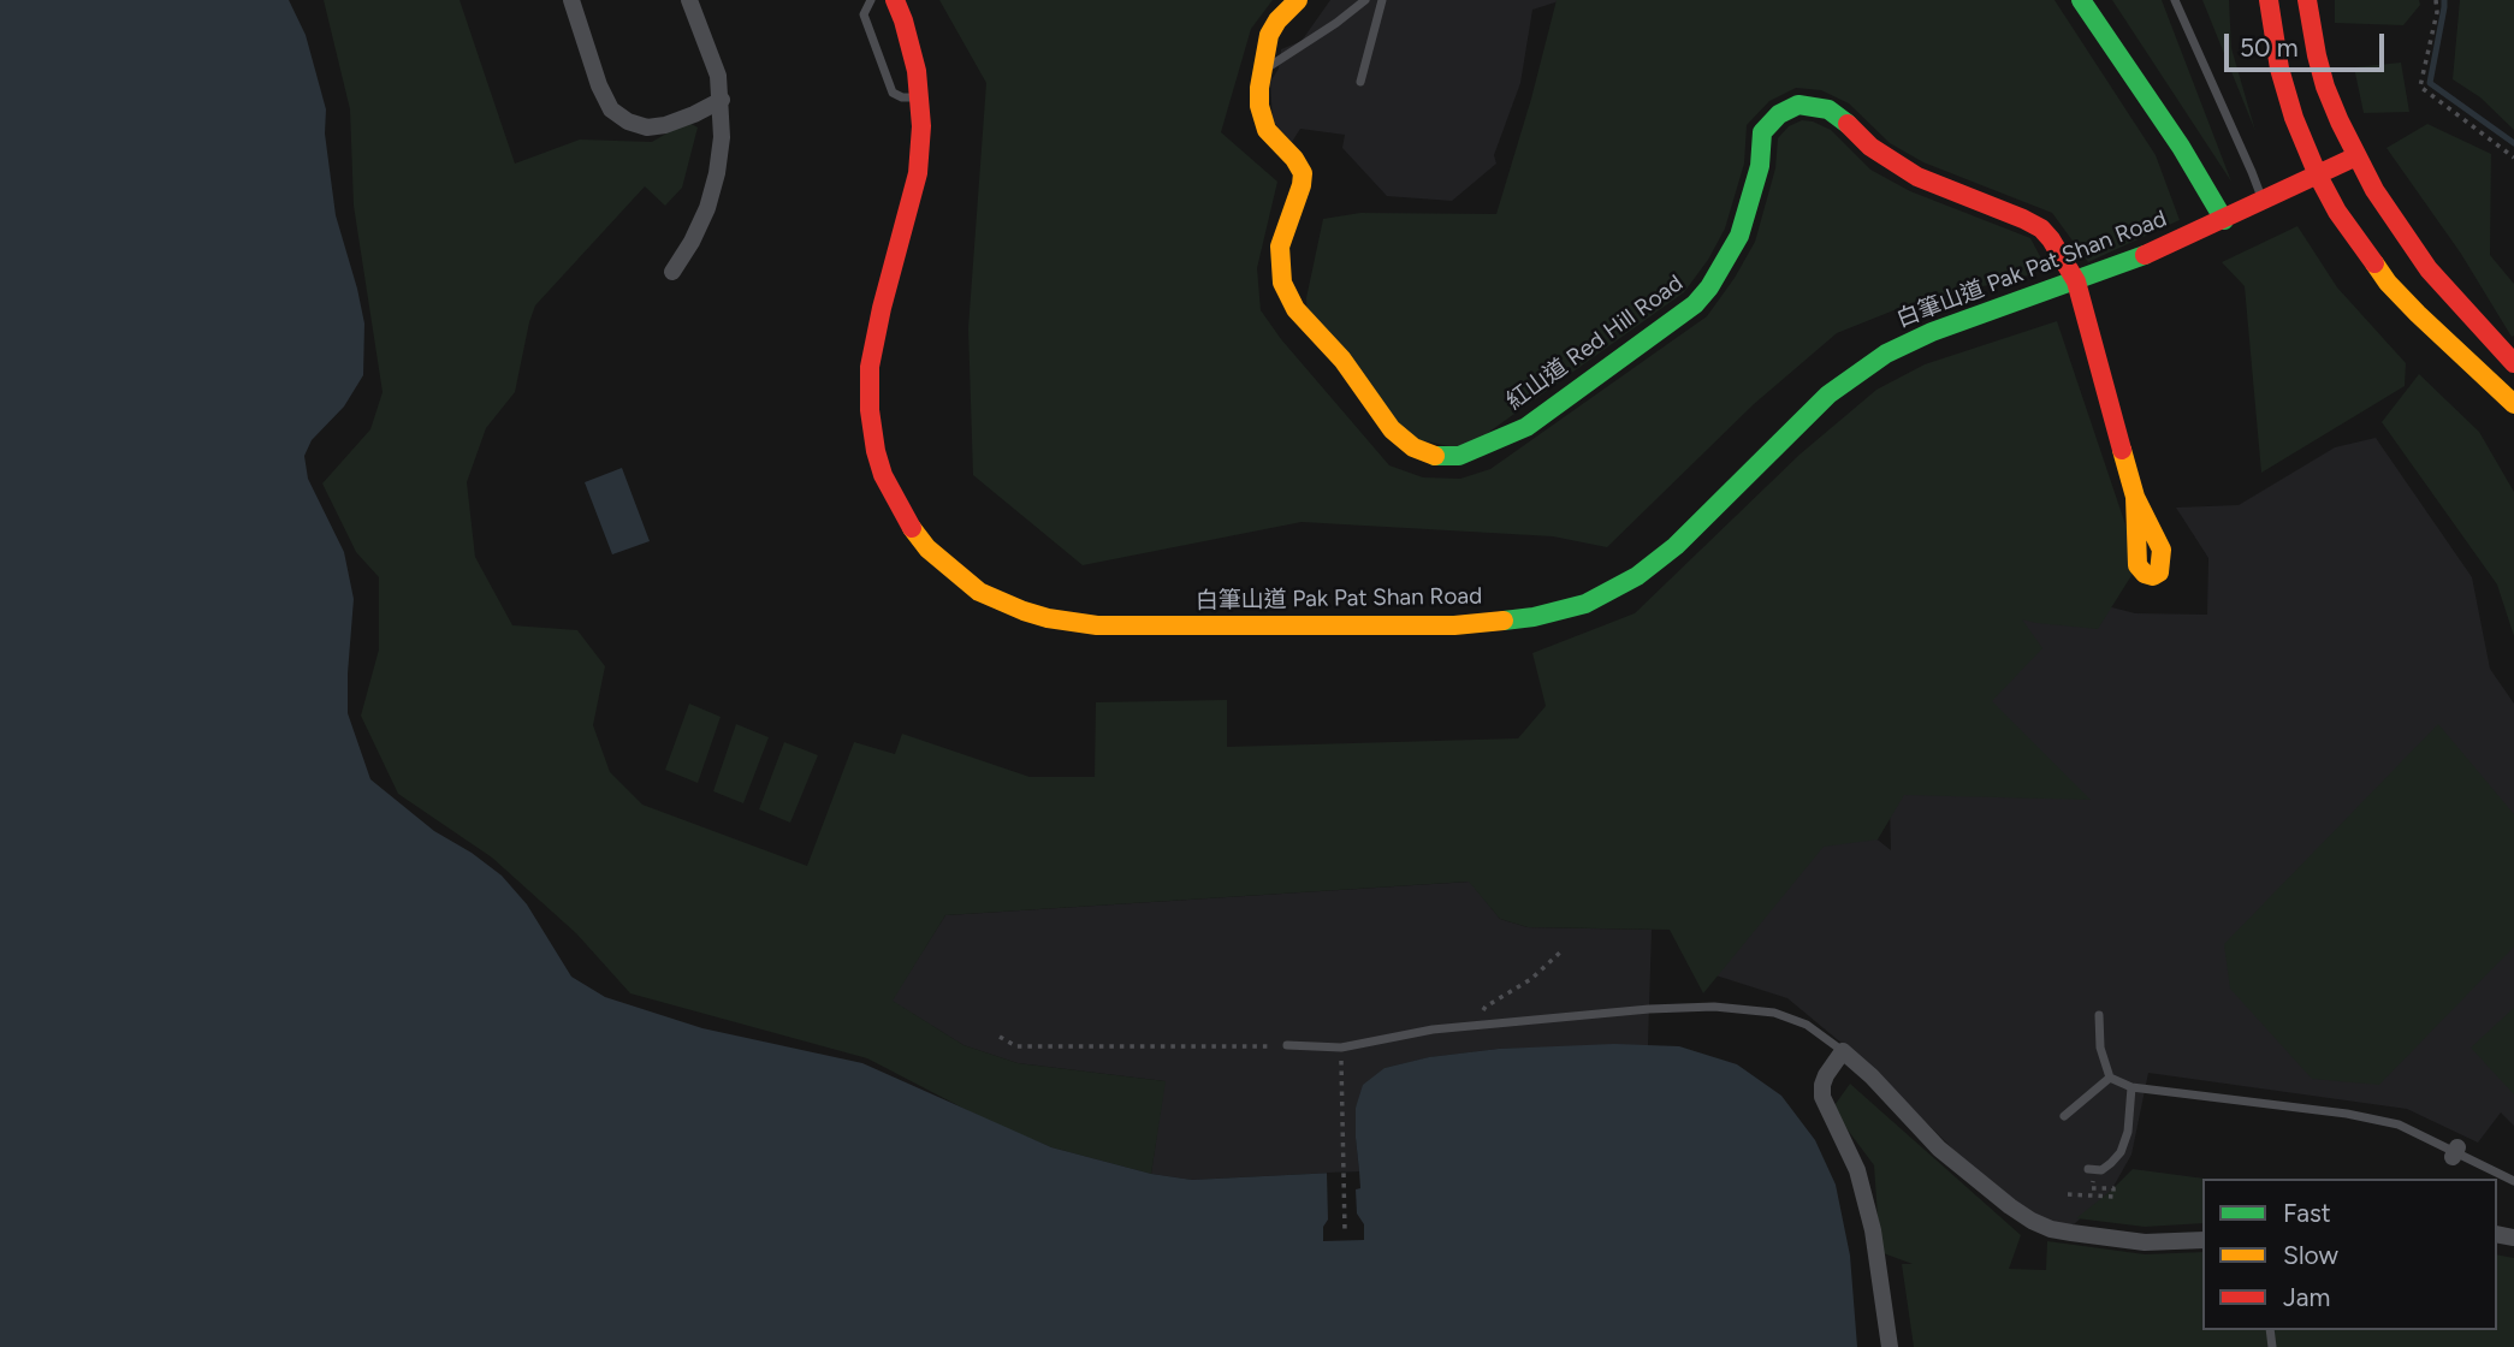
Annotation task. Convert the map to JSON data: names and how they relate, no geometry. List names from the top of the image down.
{
  "streets": {
    "street": ["白筆山道 Pak Pat Shan Road", "紅山道 Red Hill Road"]
  },
  "crossings": [
    ["白筆山道 Pak Pat Shan Road", "紅山道 Red Hill Road"]
  ],
  "legend": ["Fast", "Slow", "Jam"],
  "scale_bar": "50 m"
}
